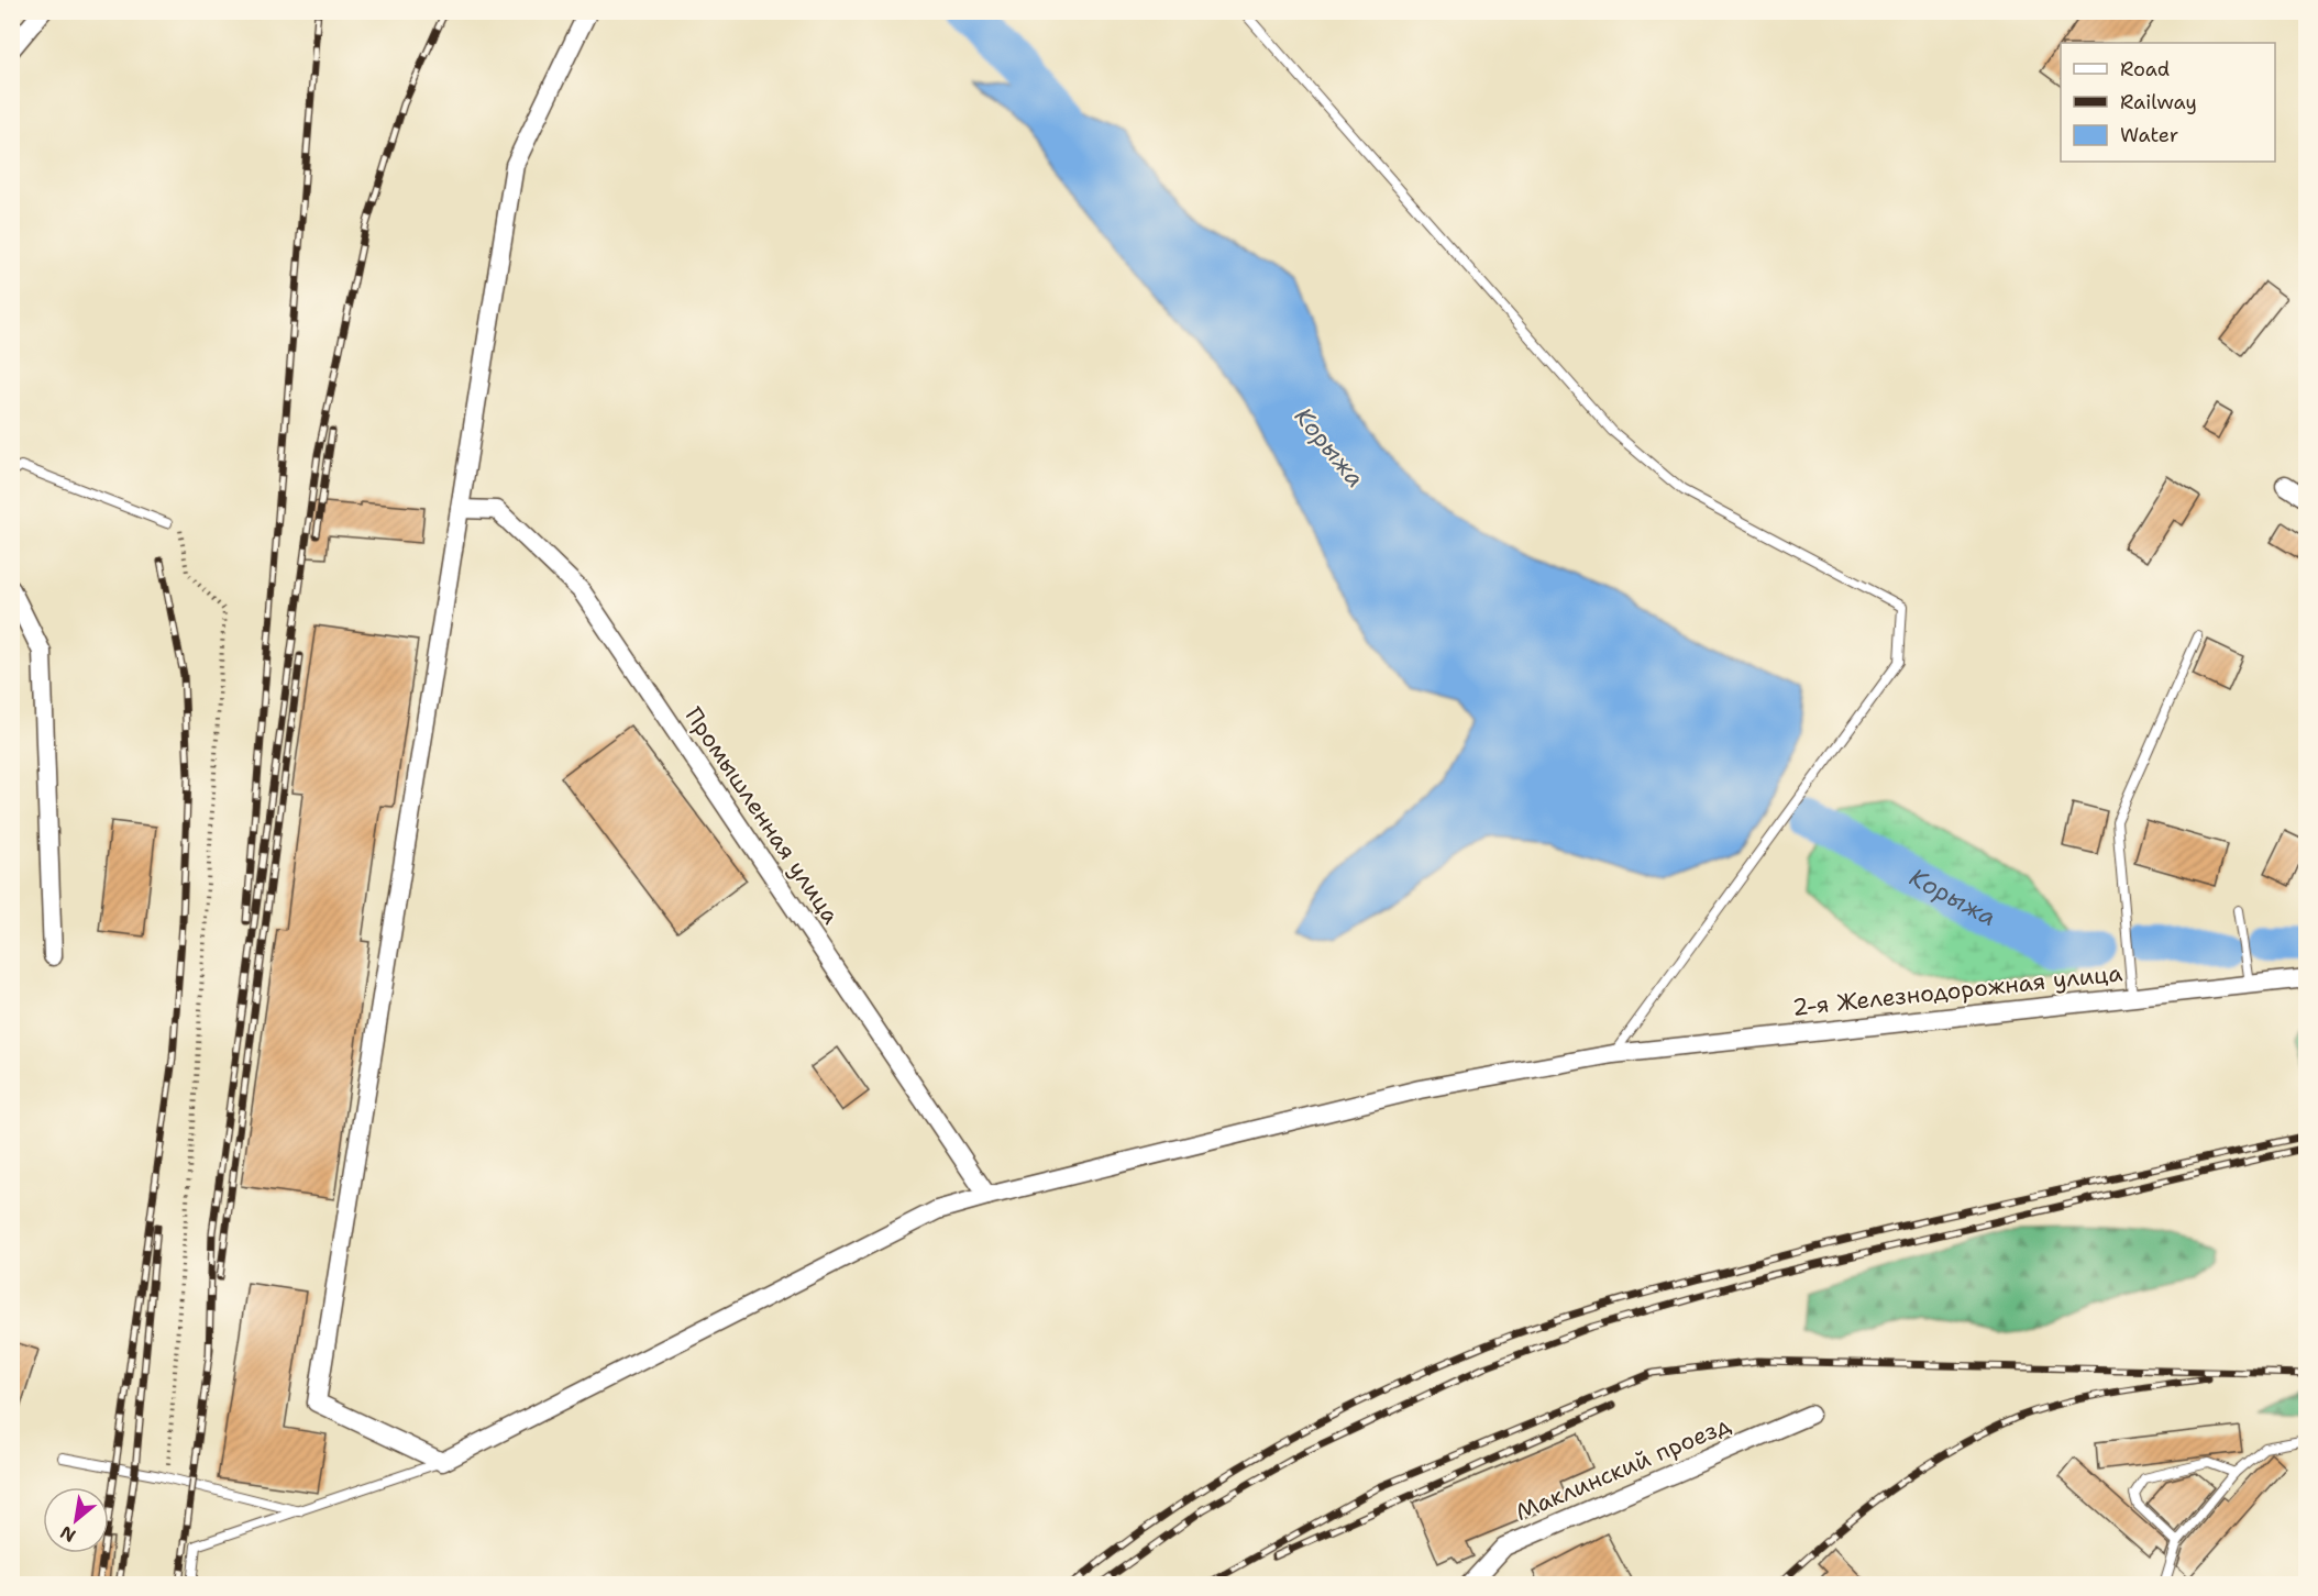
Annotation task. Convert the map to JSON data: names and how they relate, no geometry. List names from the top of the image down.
{
  "streets": {
    "street": ["Промышленная улица", "2-я Железнодорожная улица", "Маклинский проезд"]
  },
  "crossings": [
    ["Промышленная улица", "2-я Железнодорожная улица"]
  ],
  "water": ["Корыжа"],
  "legend": ["Road", "Railway", "Water"],
  "north": "bottom left"
}
